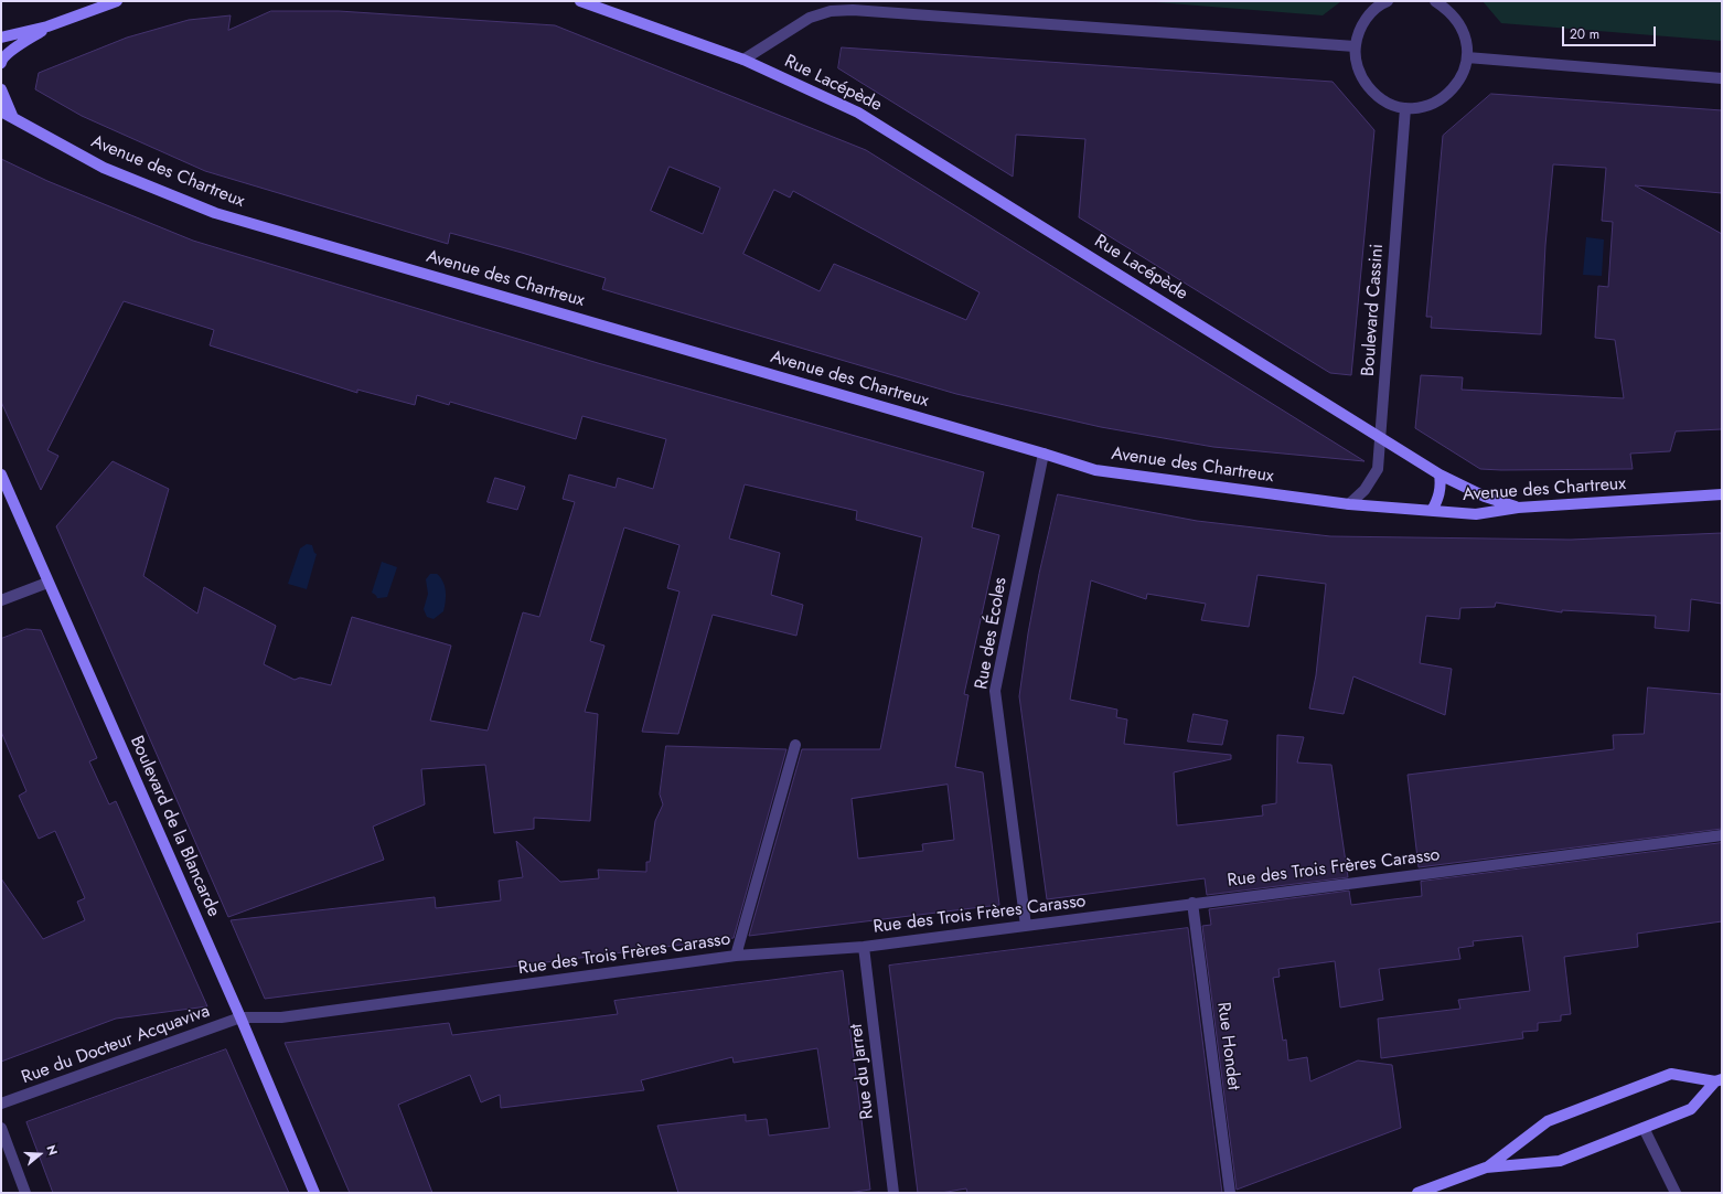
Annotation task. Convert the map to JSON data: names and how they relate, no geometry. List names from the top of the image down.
{
  "streets": {
    "street": [
      "Rue Lacépède",
      "Avenue des Chartreux",
      "Boulevard Cassini",
      "Rue des Écoles",
      "Boulevard de la Blancarde",
      "Rue des Trois Frères Carasso",
      "Rue du Docteur Acquaviva",
      "Rue Hondet",
      "Rue du Jarret"
    ]
  },
  "crossings": [
    ["Rue Lacépède", "Avenue des Chartreux"],
    ["Rue Lacépède", "Boulevard Cassini"],
    ["Avenue des Chartreux", "Boulevard Cassini"],
    ["Avenue des Chartreux", "Rue des Écoles"],
    ["Rue des Écoles", "Rue des Trois Frères Carasso"],
    ["Boulevard de la Blancarde", "Rue des Trois Frères Carasso"],
    ["Boulevard de la Blancarde", "Rue du Docteur Acquaviva"],
    ["Rue des Trois Frères Carasso", "Rue du Docteur Acquaviva"],
    ["Rue des Trois Frères Carasso", "Rue Hondet"],
    ["Rue des Trois Frères Carasso", "Rue du Jarret"]
  ],
  "scale_bar": "20 m",
  "north": "right"
}
